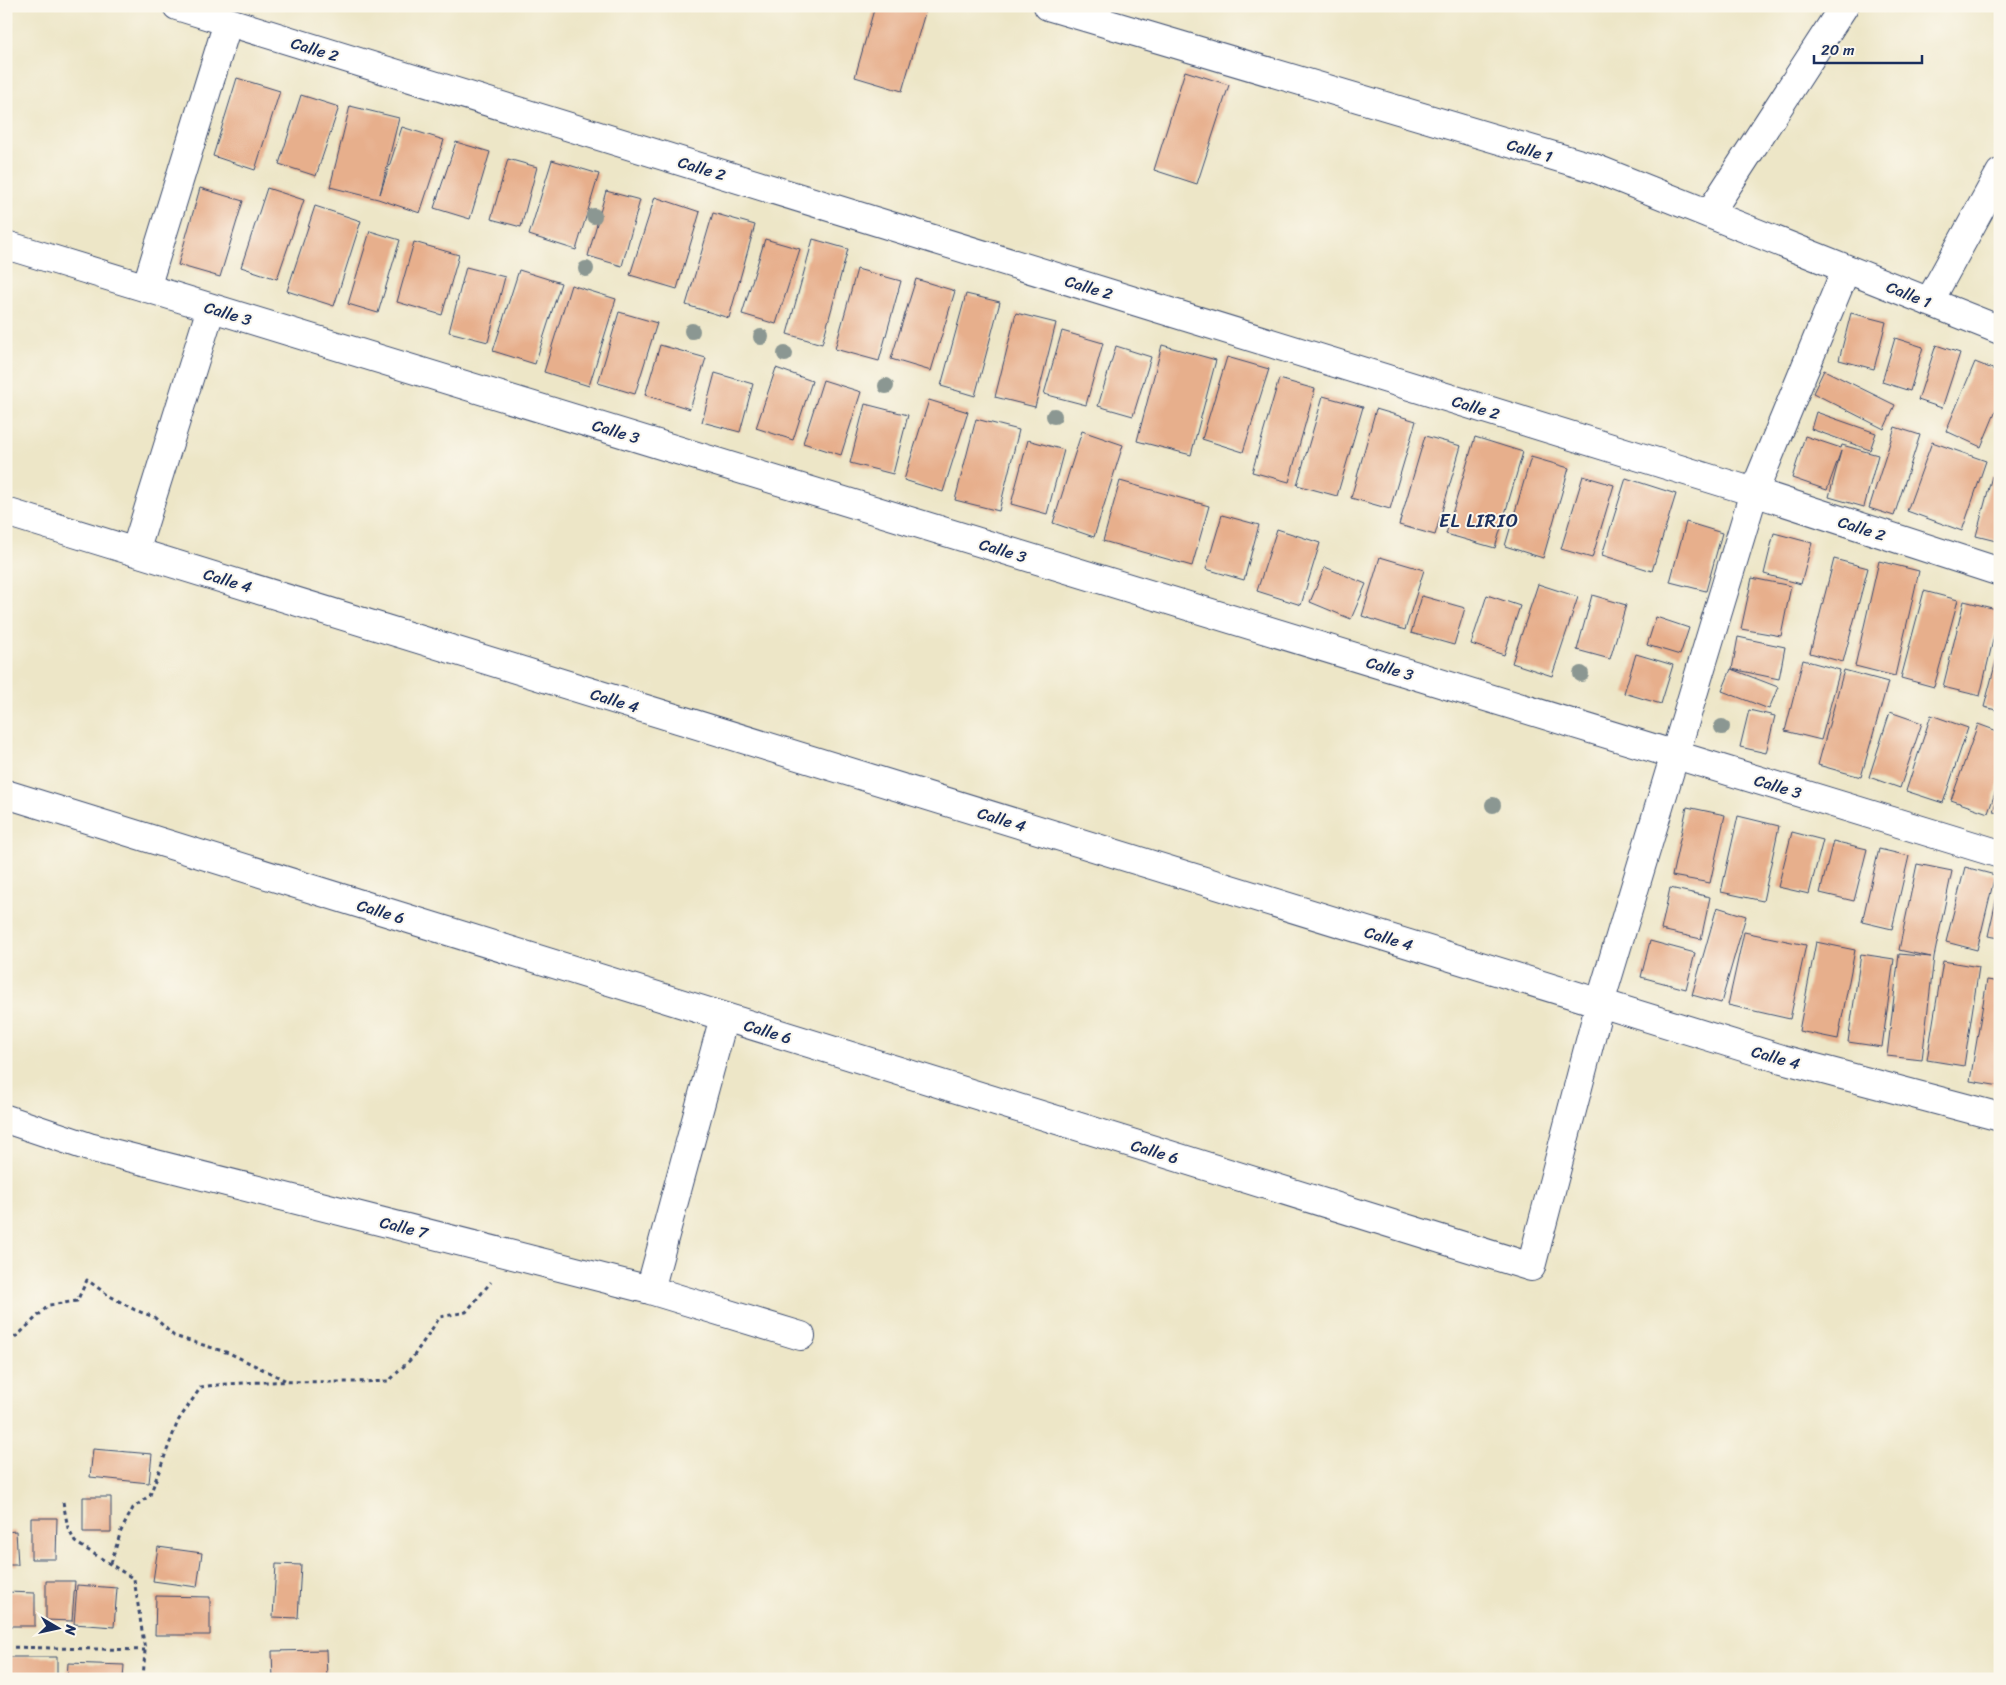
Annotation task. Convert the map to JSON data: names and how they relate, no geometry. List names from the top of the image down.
{
  "streets": {
    "street": [
      "Calle 2",
      "Calle 1",
      "Calle 3",
      "Calle 4",
      "Calle 6",
      "Calle 7"
    ]
  },
  "crossings": [
    ["Calle 4", "Calle 6"]
  ],
  "districts": ["EL LIRIO"],
  "scale_bar": "20 m",
  "north": "right"
}
